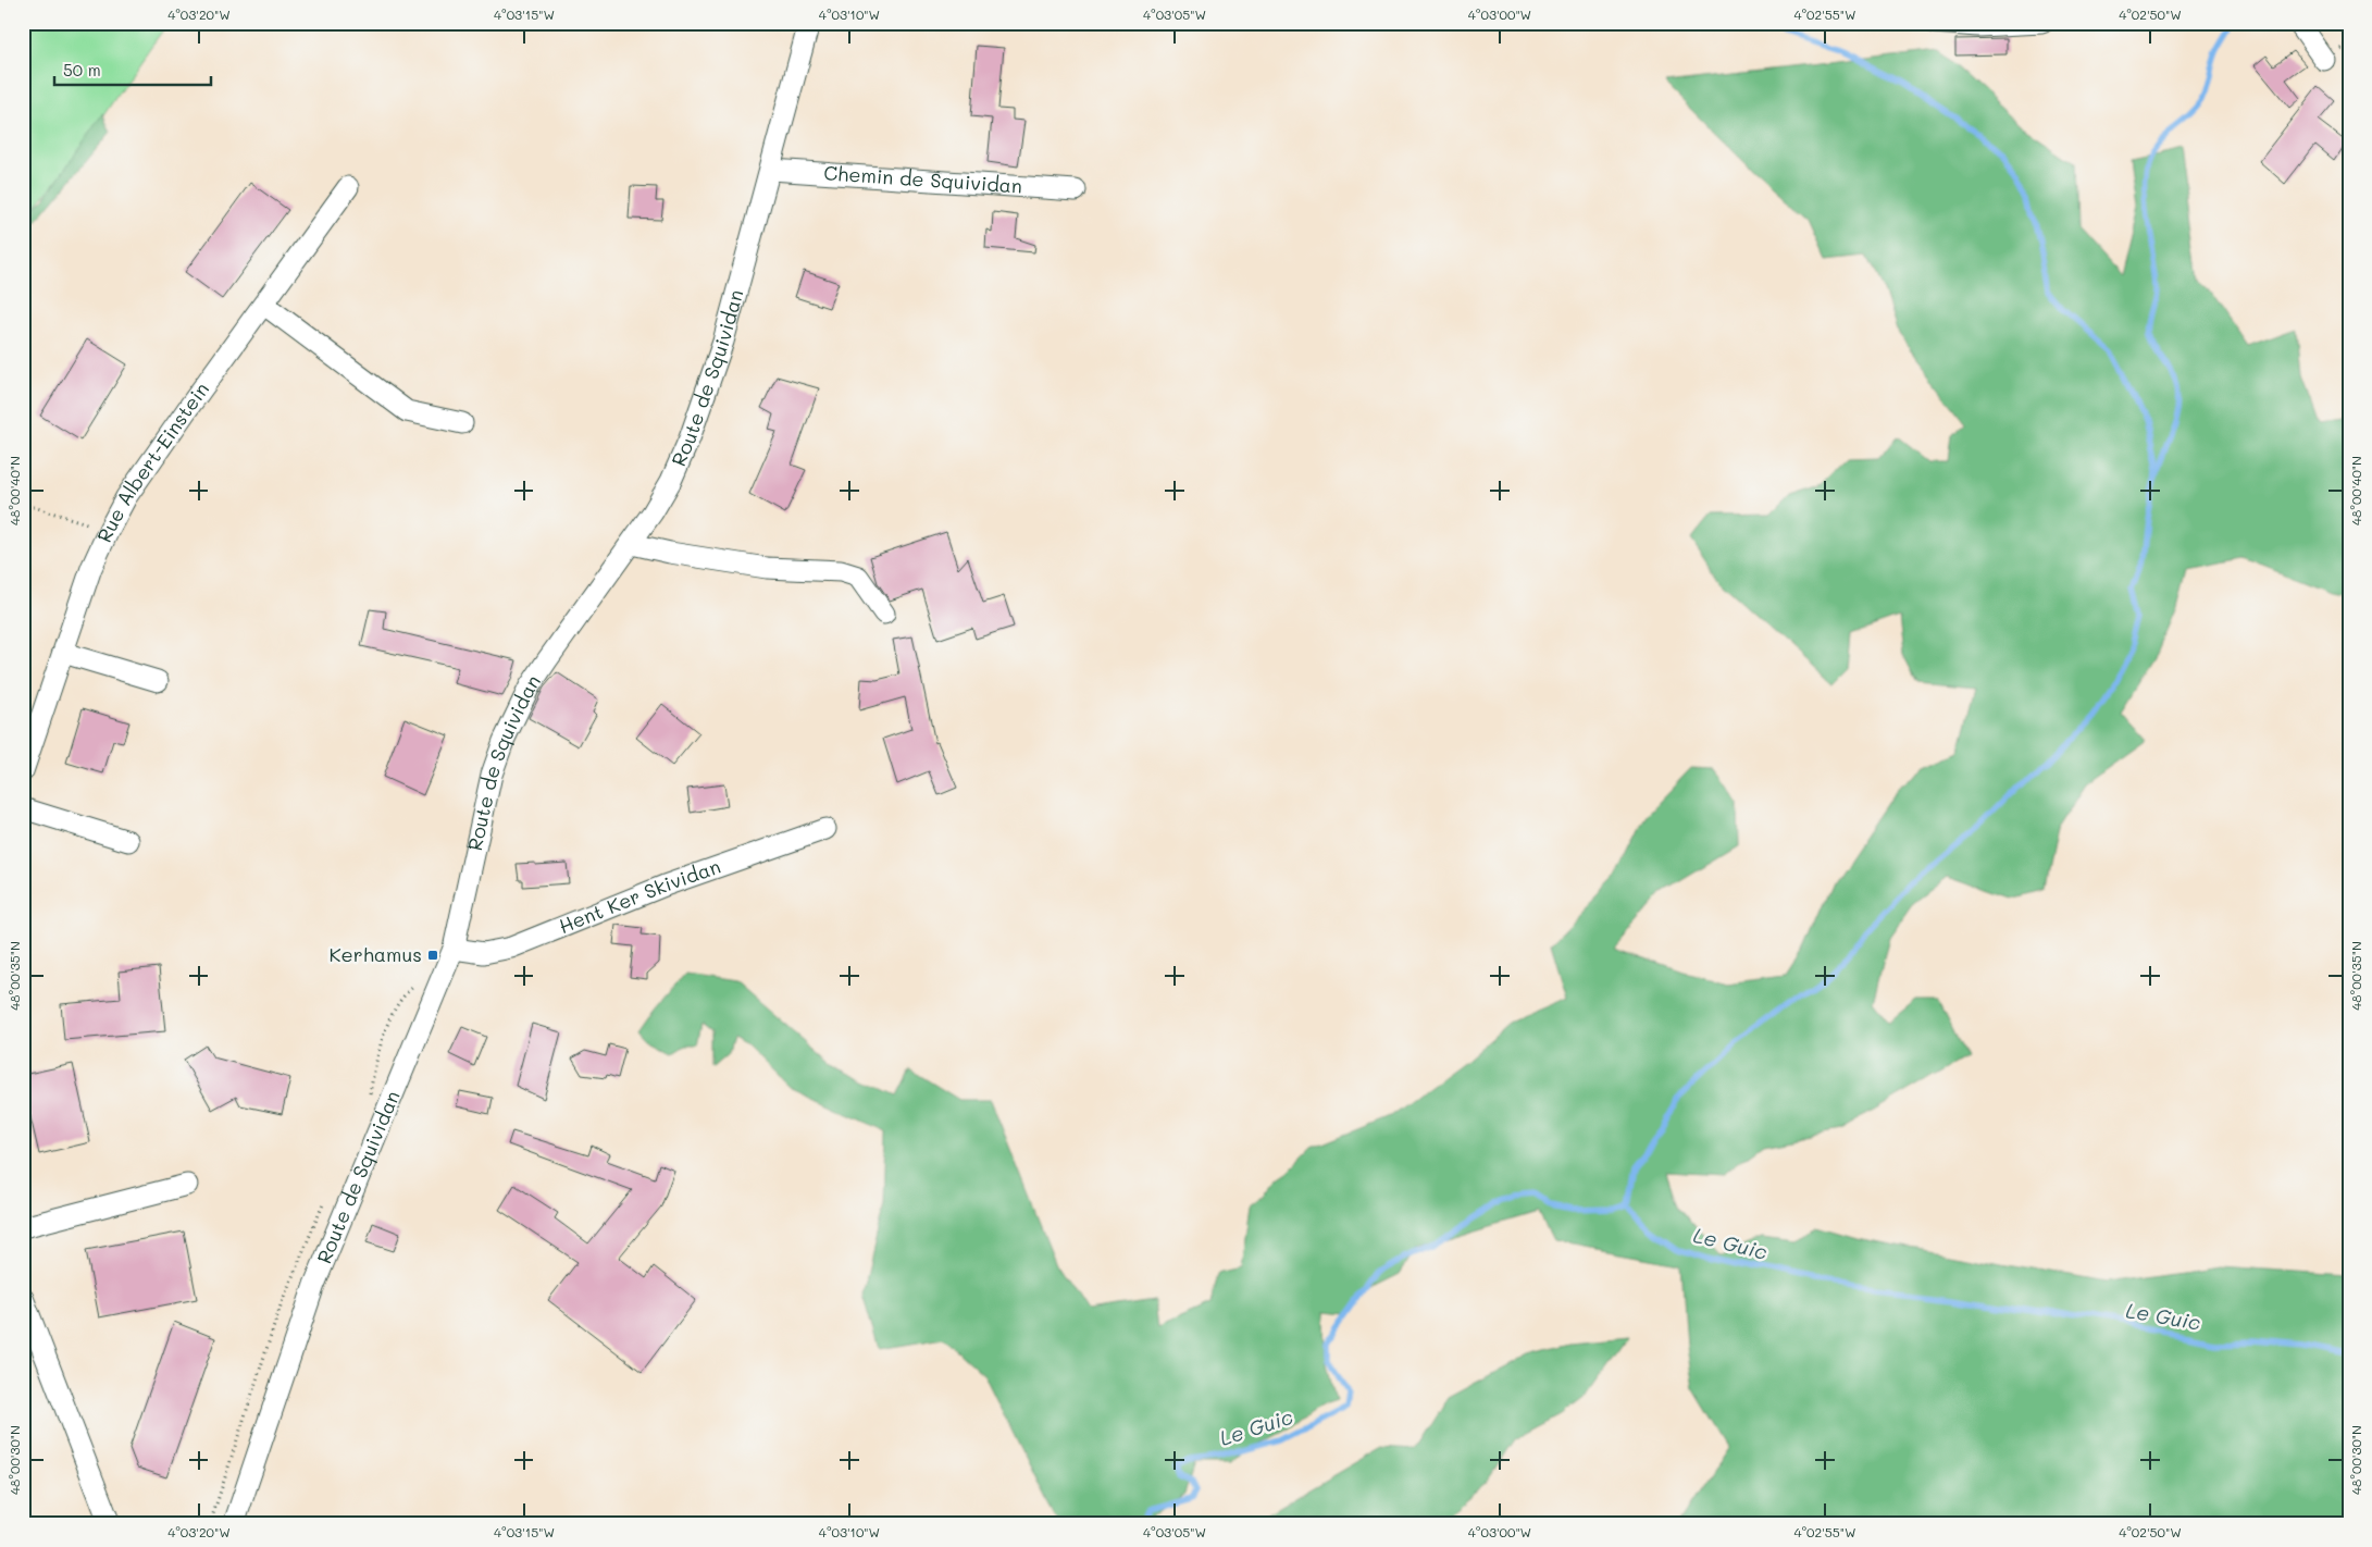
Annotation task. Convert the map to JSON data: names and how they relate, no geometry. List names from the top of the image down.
{
  "streets": {
    "street": [
      "Chemin de Squividan",
      "Route de Squividan",
      "Rue Albert-Einstein",
      "Hent Ker Skividan"
    ]
  },
  "crossings": [
    ["Chemin de Squividan", "Route de Squividan"],
    ["Route de Squividan", "Hent Ker Skividan"]
  ],
  "water": ["Le Guic"],
  "places": {
    "transit": ["Kerhamus"]
  },
  "scale_bar": "50 m",
  "coordinates": [
    "4°03'20\"W",
    "4°03'15\"W",
    "4°03'10\"W",
    "4°03'05\"W",
    "4°03'00\"W",
    "4°02'55\"W",
    "4°02'50\"W",
    "48°00'40\"N",
    "48°00'35\"N",
    "48°00'30\"N"
  ]
}
